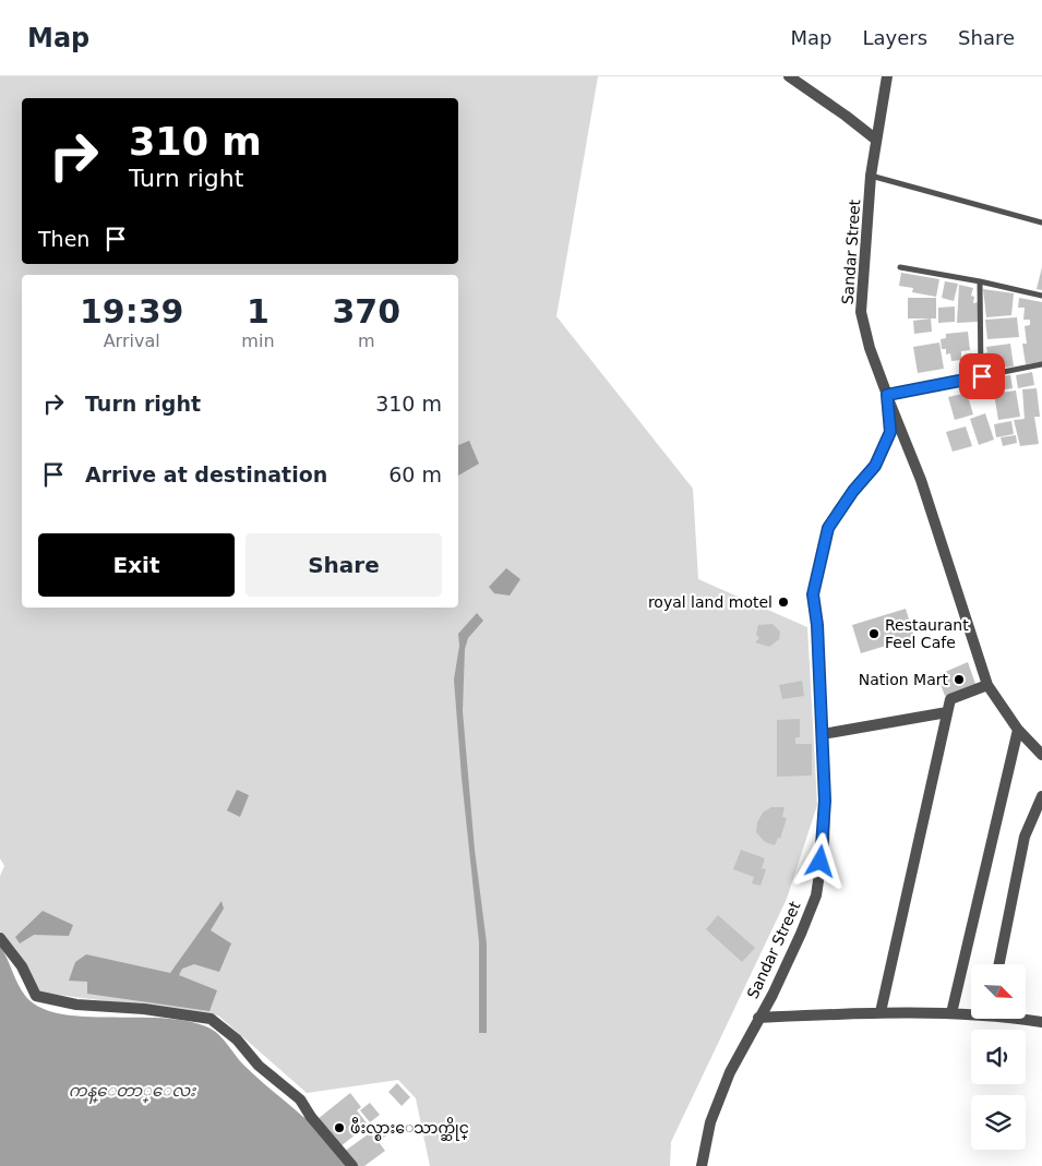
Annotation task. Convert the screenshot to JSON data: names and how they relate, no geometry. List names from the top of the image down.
{
  "streets": {
    "street": ["Sandar Street"]
  },
  "water": ["ကန္ေတာ္ေလး"],
  "places": [
    "royal land motel",
    "Restaurant Feel Cafe",
    "Nation Mart",
    "ဖီးလ္စားေသာက္ဆိုင္"
  ],
  "north": "bottom right",
  "page": {
    "header": "Map",
    "nav": ["Map", "Layers", "Share"],
    "turn": ["310 m", "Turn right"],
    "then": "Then",
    "eta": [
      "19:39",
      "Arrival",
      "1",
      "min",
      "370",
      "m"
    ],
    "list": [
      {
        "name": "Turn right",
        "value": "310 m"
      },
      {
        "name": "Arrive at destination",
        "value": "60 m"
      }
    ],
    "buttons": ["Exit", "Share"]
  }
}
